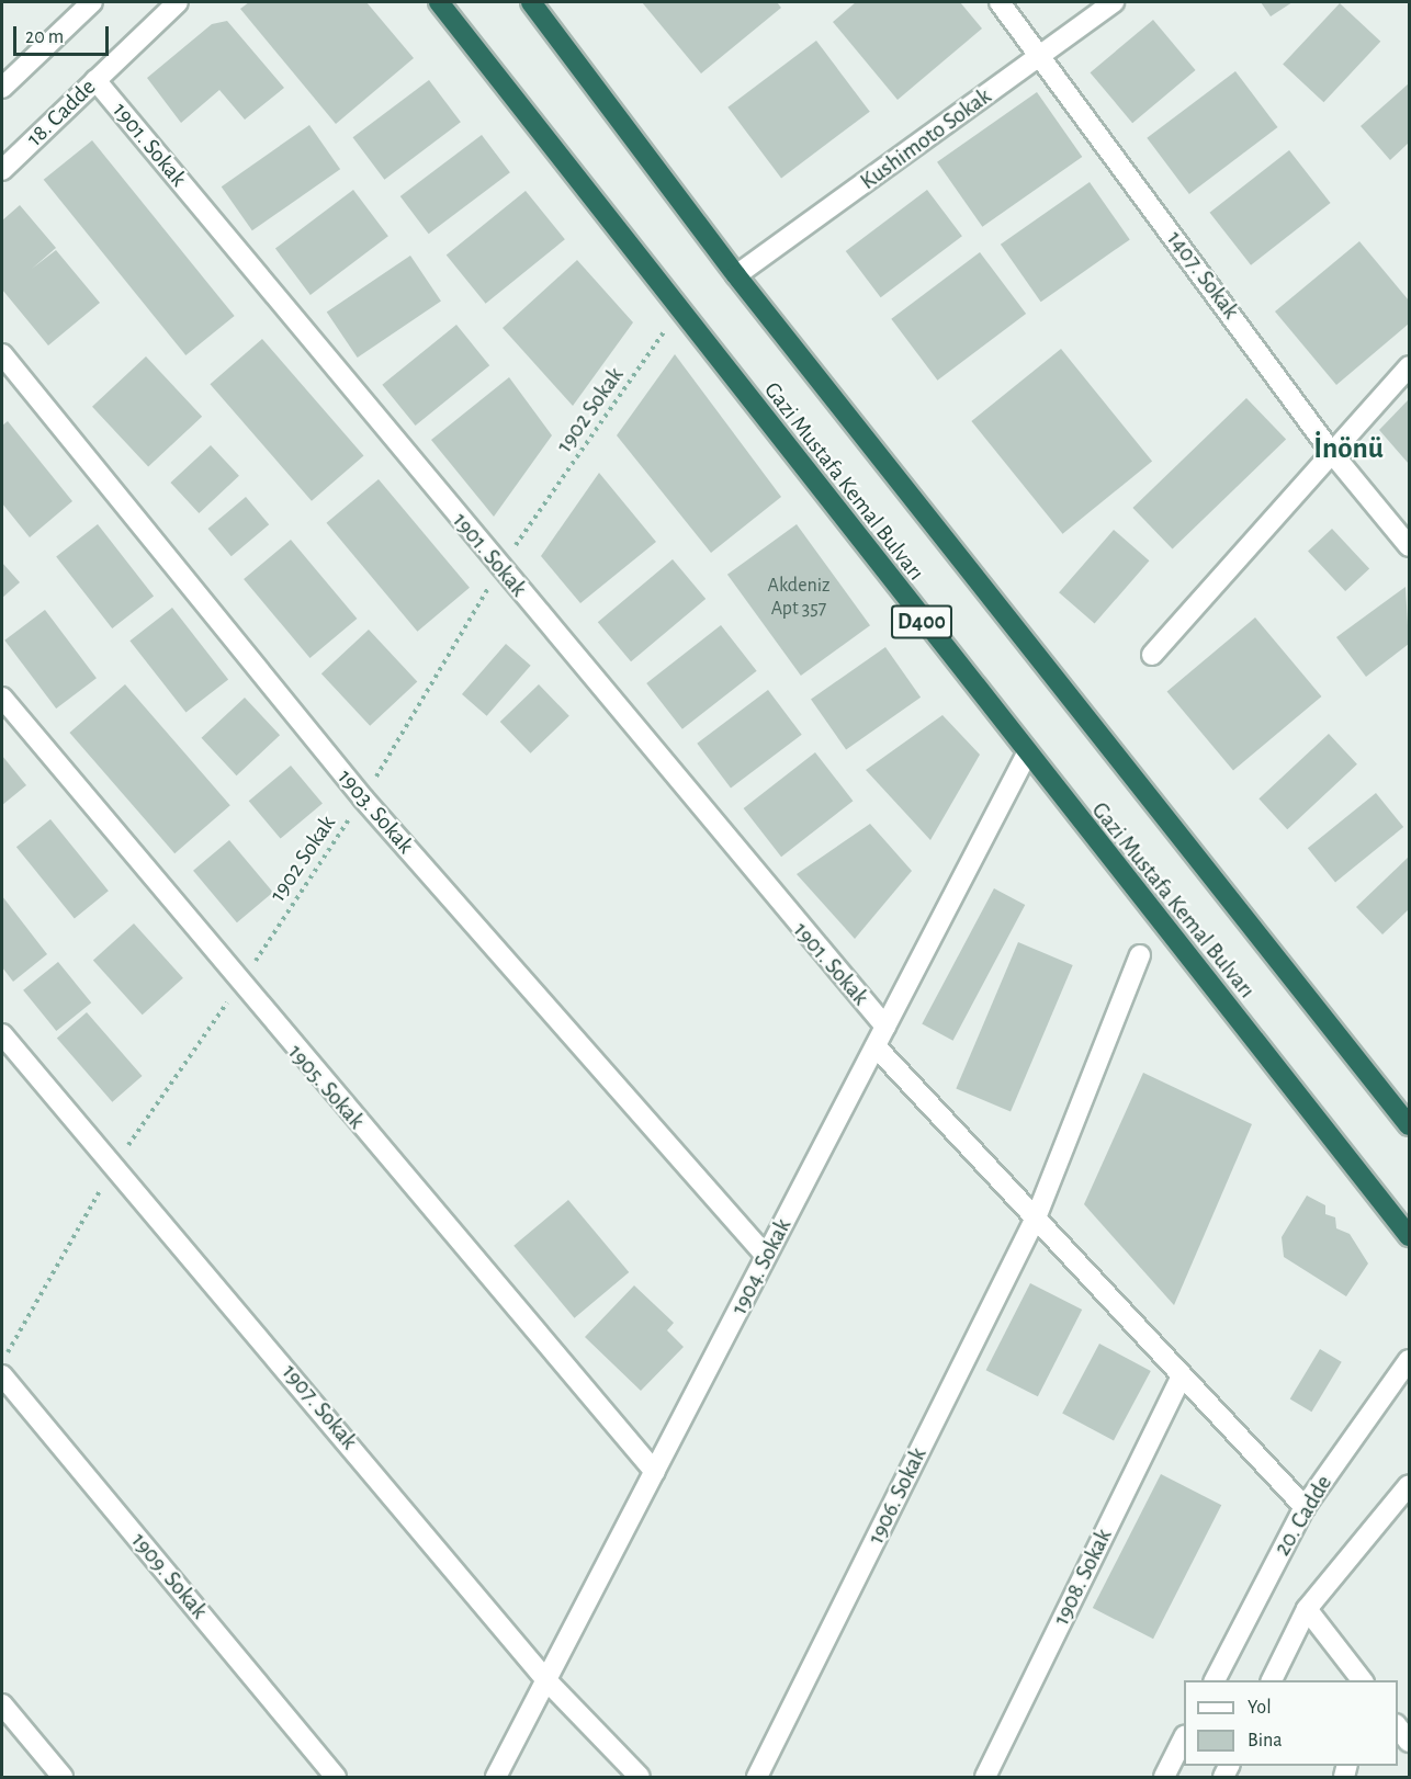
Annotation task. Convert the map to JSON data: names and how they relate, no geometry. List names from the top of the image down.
{
  "streets": {
    "highway": ["Gazi Mustafa Kemal Bulvarı", "D400"],
    "street": [
      "18. Cadde",
      "Kushimoto Sokak",
      "1901. Sokak",
      "1407. Sokak",
      "1903. Sokak",
      "1905. Sokak",
      "1904. Sokak",
      "1907. Sokak",
      "1906. Sokak",
      "20. Cadde",
      "1909. Sokak",
      "1908. Sokak"
    ],
    "path": ["1902 Sokak"]
  },
  "crossings": [
    ["18. Cadde", "1901. Sokak"],
    ["Kushimoto Sokak", "1407. Sokak"],
    ["Kushimoto Sokak", "Gazi Mustafa Kemal Bulvarı"],
    ["1901. Sokak", "1902 Sokak"],
    ["1901. Sokak", "1904. Sokak"],
    ["1902 Sokak", "Gazi Mustafa Kemal Bulvarı"],
    ["1902 Sokak", "1903. Sokak"],
    ["1902 Sokak", "1905. Sokak"],
    ["1902 Sokak", "1907. Sokak"],
    ["Gazi Mustafa Kemal Bulvarı", "1904. Sokak"],
    ["1903. Sokak", "1904. Sokak"],
    ["1905. Sokak", "1904. Sokak"],
    ["1904. Sokak", "1907. Sokak"]
  ],
  "districts": ["İnönü"],
  "house_numbers": ["Akdeniz Apt 357"],
  "legend": ["Yol", "Bina"],
  "scale_bar": "20 m"
}
